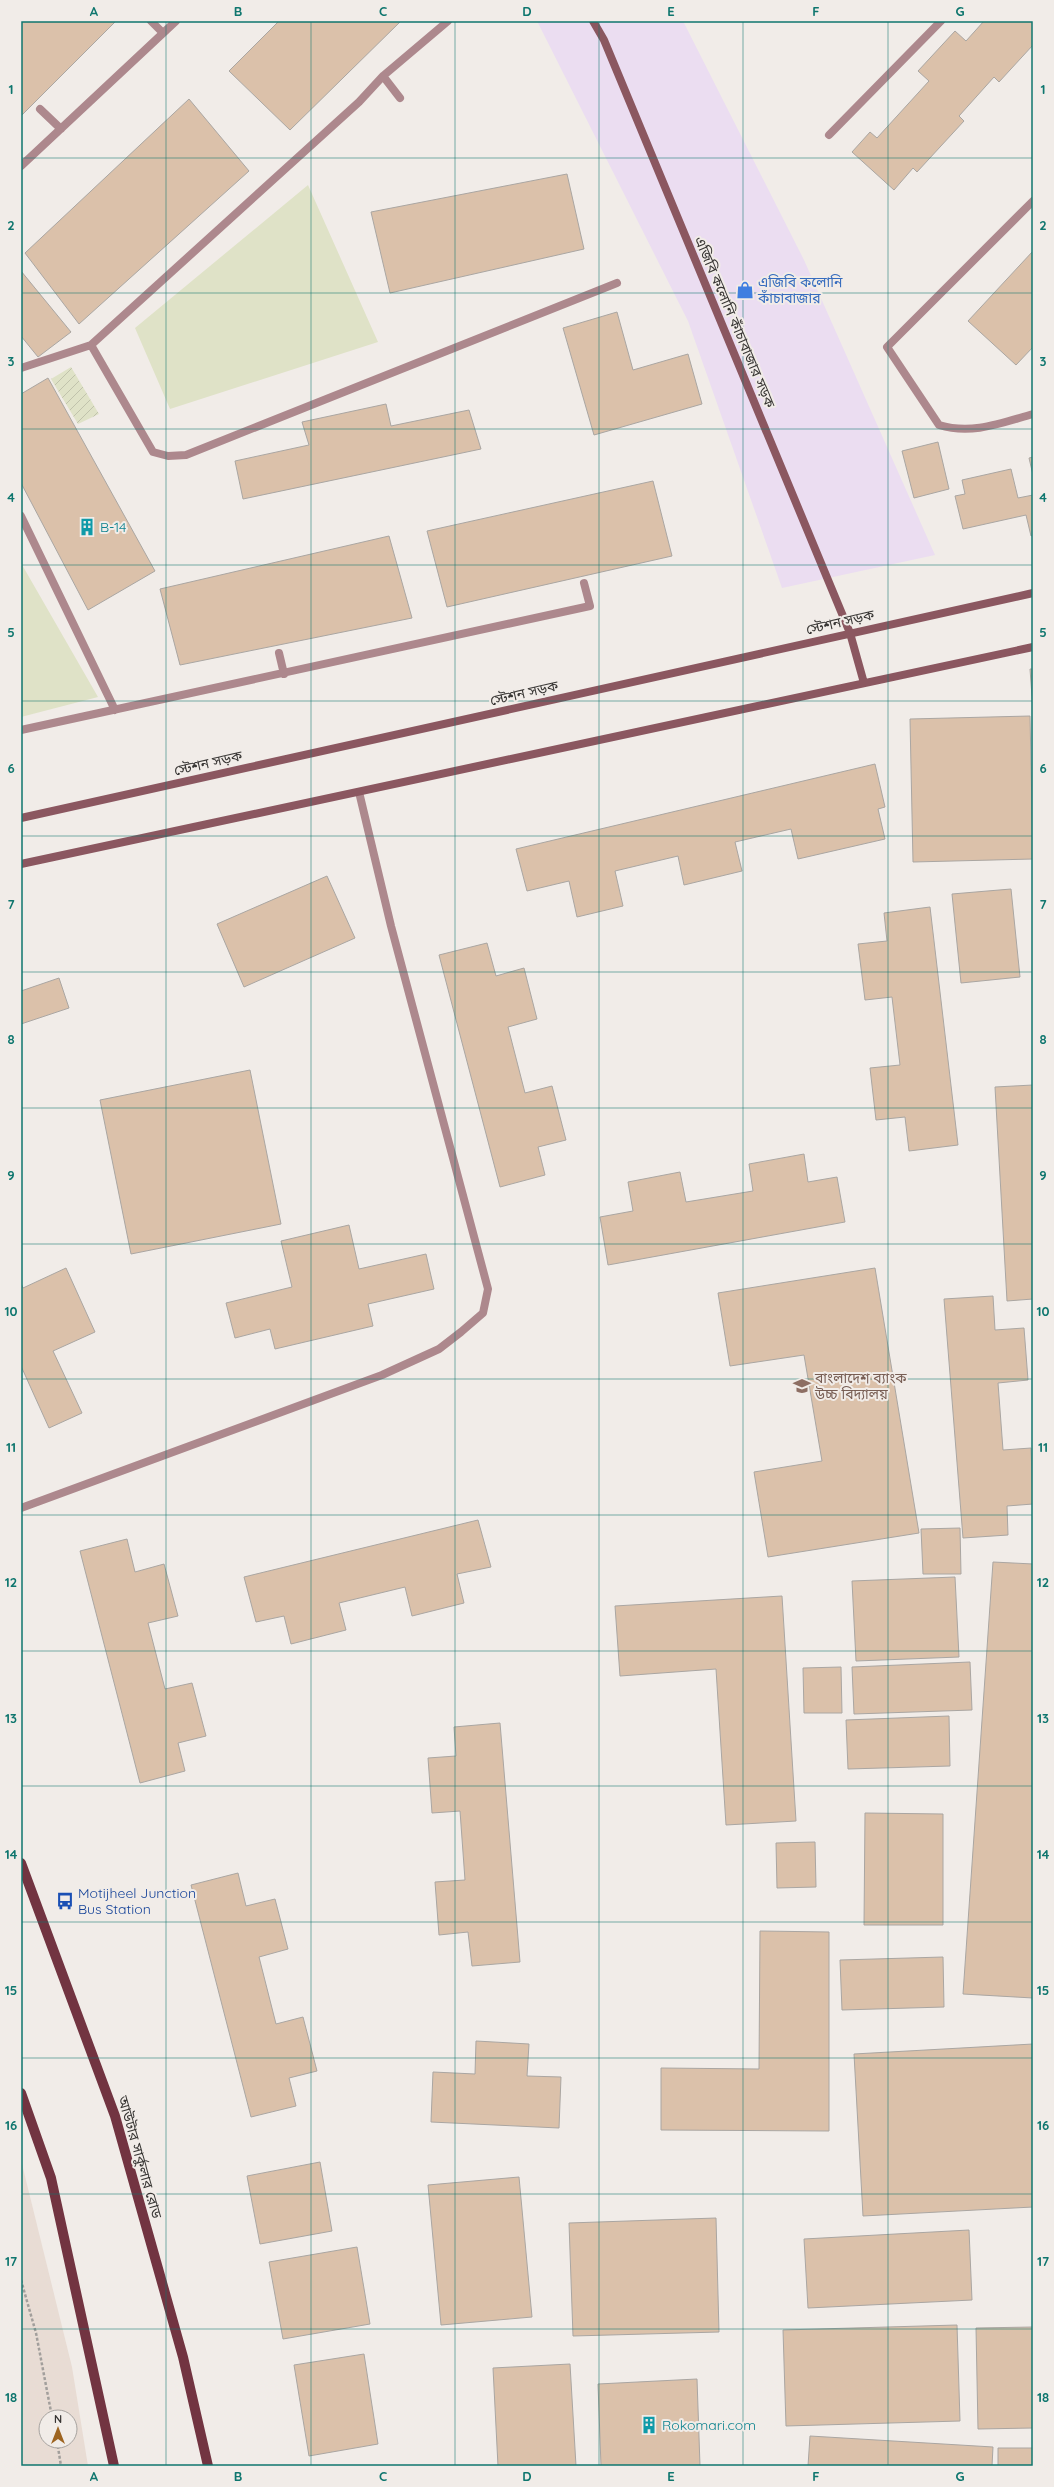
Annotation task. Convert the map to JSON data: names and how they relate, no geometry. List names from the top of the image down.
{
  "streets": {
    "main road": ["এজিবি কলোনি কাঁচাবাজার সড়ক", "স্টেশন সড়ক", "আউটার সার্কুলার রোড"]
  },
  "crossings": [
    ["এজিবি কলোনি কাঁচাবাজার সড়ক", "স্টেশন সড়ক"]
  ],
  "places": {
    "shop": ["এজিবি কলোনি কাঁচাবাজার"],
    "building": ["B-14", "Rokomari.com"],
    "school or university": ["বাংলাদেশ ব্যাংক উচ্চ বিদ্যালয়"],
    "bus stop": ["Motijheel Junction Bus Station"]
  },
  "north": "top",
  "grid": {
    "columns": [
      "A",
      "B",
      "C",
      "D",
      "E",
      "F",
      "G"
    ],
    "rows": [
      "1",
      "2",
      "3",
      "4",
      "5",
      "6",
      "7",
      "8",
      "9",
      "10",
      "11",
      "12",
      "13",
      "14",
      "15",
      "16",
      "17",
      "18"
    ]
  }
}
